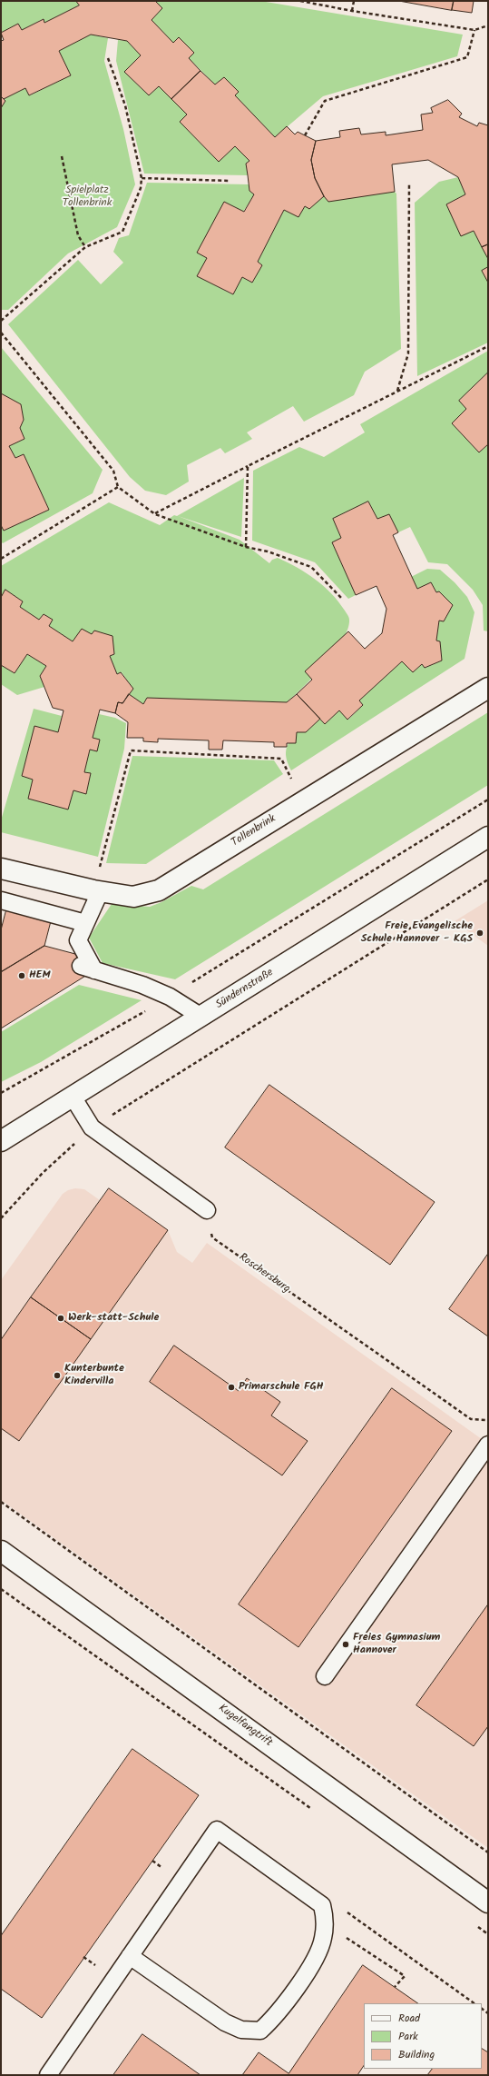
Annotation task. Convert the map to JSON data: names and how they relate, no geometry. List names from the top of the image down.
{
  "streets": {
    "street": ["Tollenbrink", "Sündernstraße", "Kugelfangtrift"],
    "path": ["Roschersburg"]
  },
  "parks": ["Spielplatz Tollenbrink"],
  "places": [
    "Freie Evangelische Schule Hannover - KGS",
    "HEM",
    "Werk-statt-Schule",
    "Kunterbunte Kindervilla",
    "Primarschule FGH",
    "Freies Gymnasium Hannover"
  ],
  "legend": ["Road", "Park", "Building"]
}
